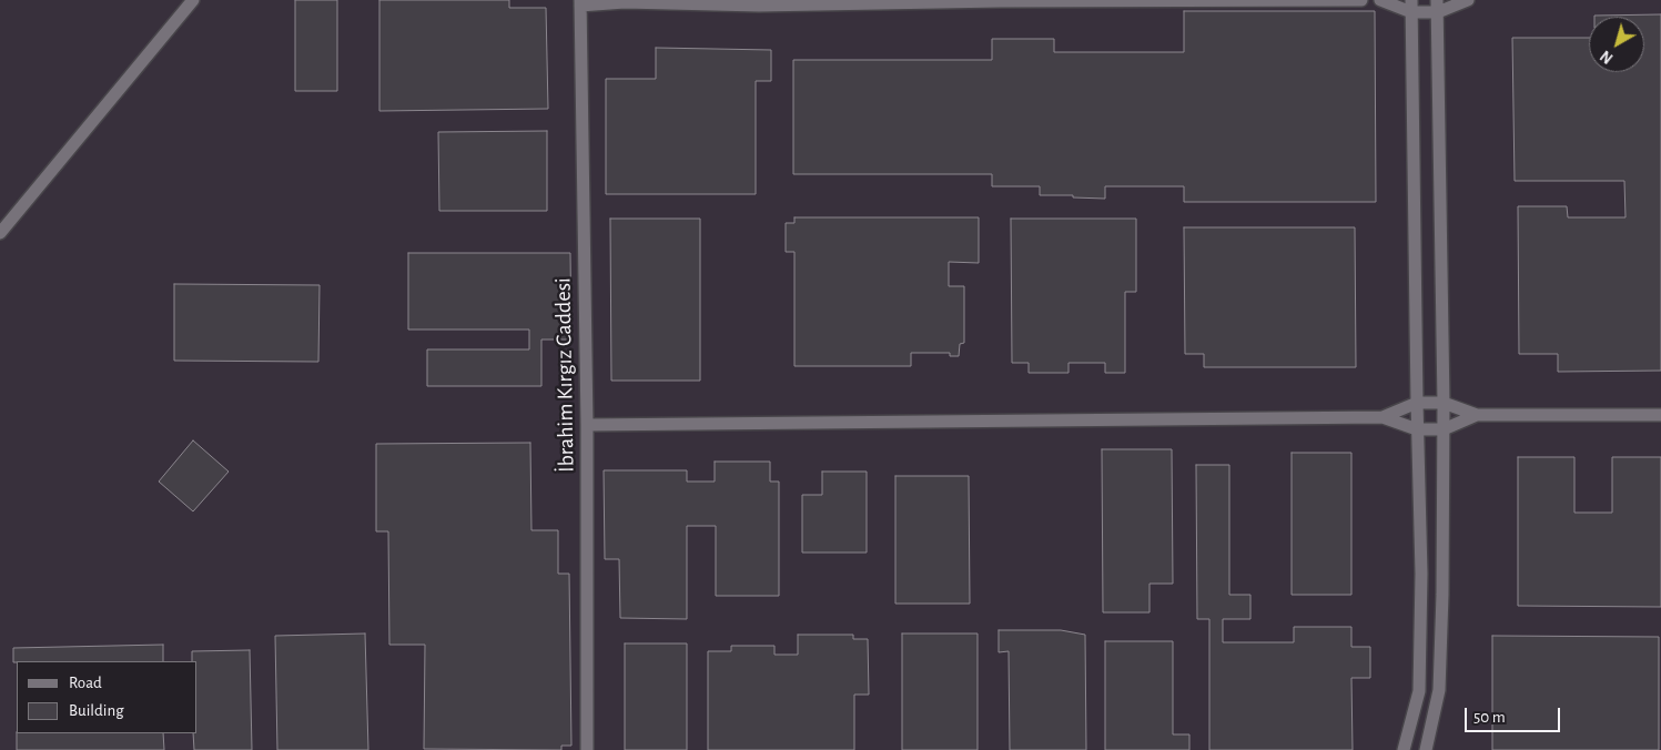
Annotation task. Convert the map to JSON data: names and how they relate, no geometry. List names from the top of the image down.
{
  "streets": {
    "street": ["İbrahim Kırgız Caddesi"]
  },
  "legend": ["Road", "Building"],
  "scale_bar": "50 m",
  "north": "bottom left"
}
